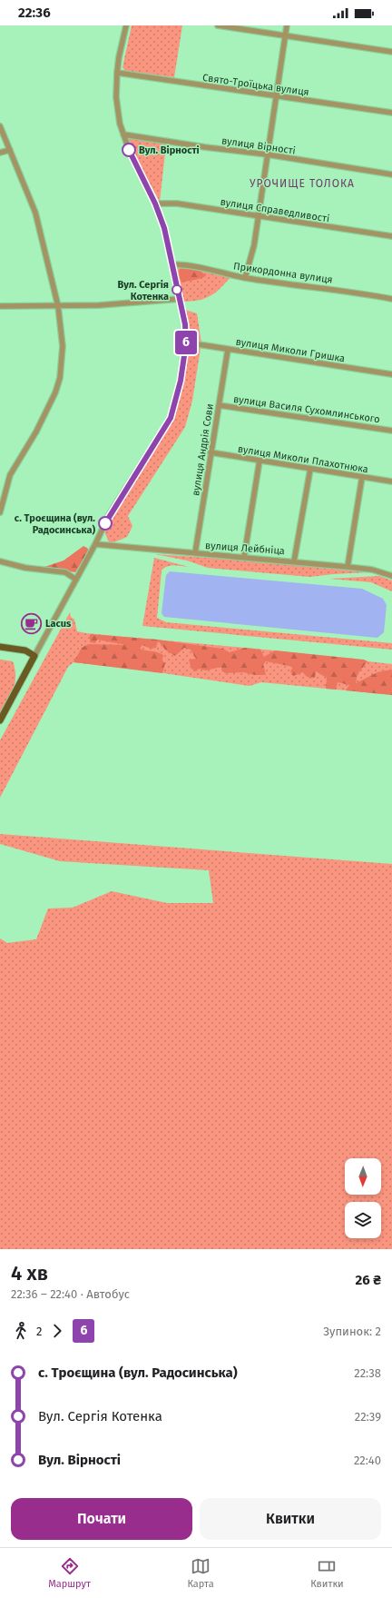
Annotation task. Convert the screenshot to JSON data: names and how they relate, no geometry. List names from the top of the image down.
{
  "streets": {
    "street": [
      "Свято-Троїцька вулиця",
      "вулиця Вірності",
      "вулиця Справедливості",
      "Прикордонна вулиця",
      "вулиця Миколи Гришка",
      "вулиця Василя Сухомлинського",
      "вулиця Андрія Сови",
      "вулиця Миколи Плахотнюка",
      "вулиця Лейбніца"
    ]
  },
  "crossings": [
    ["вулиця Миколи Гришка", "вулиця Андрія Сови"],
    ["вулиця Василя Сухомлинського", "вулиця Андрія Сови"],
    ["вулиця Андрія Сови", "вулиця Миколи Плахотнюка"],
    ["вулиця Андрія Сови", "вулиця Лейбніца"]
  ],
  "districts": ["УРОЧИЩЕ ТОЛОКА"],
  "places": {
    "other": ["Вул. Вірності", "Вул. Сергія Котенка", "с. Троєщина (вул. Радосинська)"],
    "cafe": ["Lacus"]
  },
  "lines": ["bus line 6"],
  "north": "bottom",
  "page": {
    "status": "22:36",
    "on_map": "6",
    "heading": ["4 хв", "22:36 – 22:40 · Автобус", "26 ₴"],
    "legs": ["2", "6", "Зупинок: 2"],
    "list": [
      {
        "name": "с. Троєщина (вул. Радосинська)",
        "value": "22:38"
      },
      {
        "name": "Вул. Сергія Котенка",
        "value": "22:39"
      },
      {
        "name": "Вул. Вірності",
        "value": "22:40"
      }
    ],
    "buttons": ["Почати", "Квитки"],
    "tabs": ["Маршрут", "Карта", "Квитки"]
  }
}
